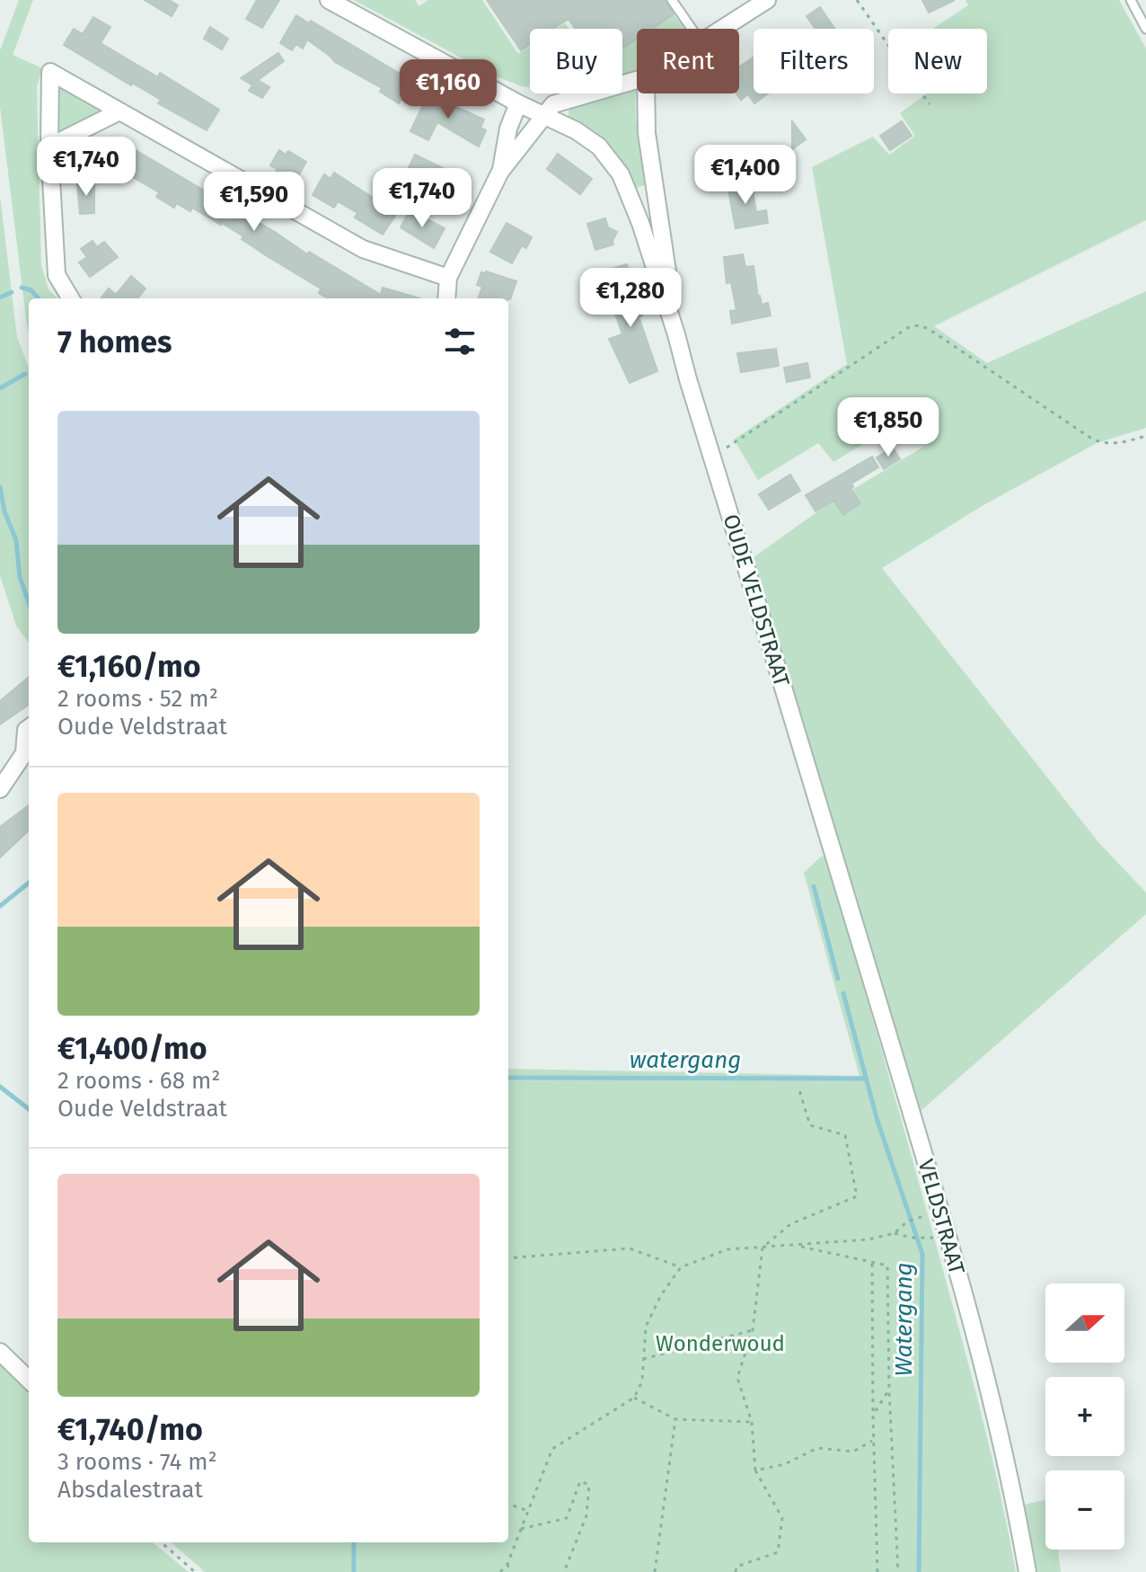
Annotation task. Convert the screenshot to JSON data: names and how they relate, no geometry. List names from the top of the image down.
{
  "streets": {
    "street": ["OUDE VELDSTRAAT", "VELDSTRAAT"]
  },
  "crossings": [
    ["OUDE VELDSTRAAT", "VELDSTRAAT"]
  ],
  "water": ["watergang", "Watergang"],
  "parks": ["Wonderwoud"],
  "north": "right",
  "page": {
    "chip": [
      "Buy",
      "Rent",
      "Filters",
      "New"
    ],
    "price": [
      "€1,160",
      "€1,740",
      "€1,400",
      "€1,740",
      "€1,590",
      "€1,280",
      "€1,850"
    ],
    "heading": "7 homes",
    "list": [
      {
        "name": "€1,160/mo",
        "note": "2 rooms · 52 m² · Oude Veldstraat"
      },
      {
        "name": "€1,400/mo",
        "note": "2 rooms · 68 m² · Oude Veldstraat"
      },
      {
        "name": "€1,740/mo",
        "note": "3 rooms · 74 m² · Absdalestraat"
      }
    ],
    "map_buttons": ["+", "−"]
  }
}
